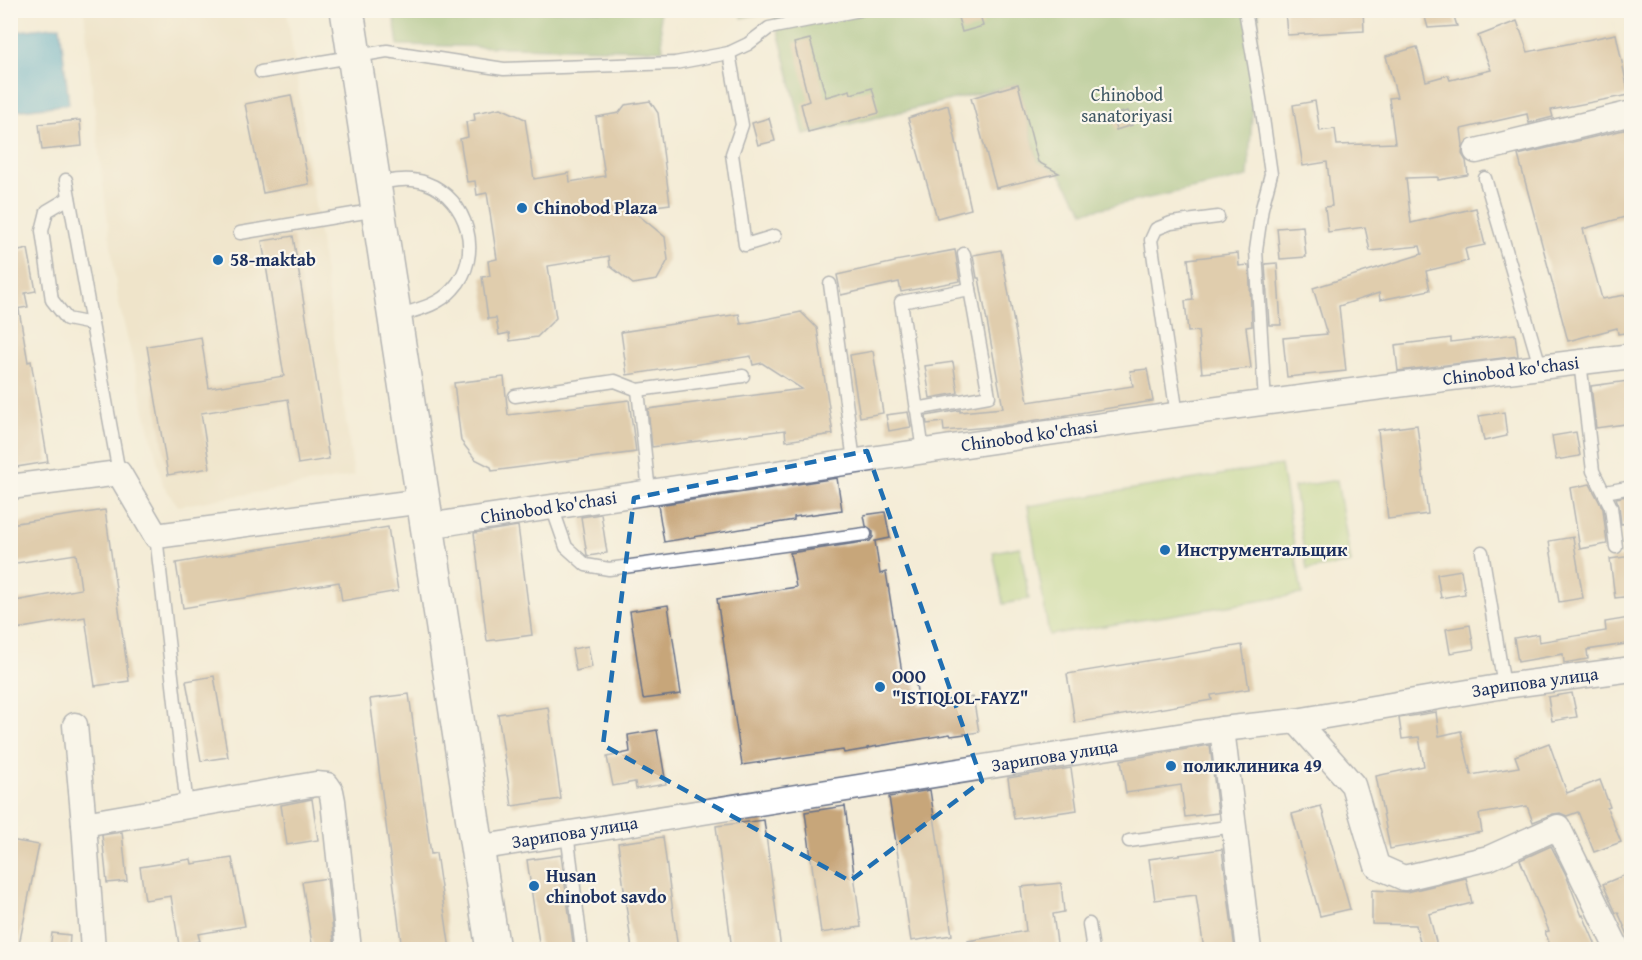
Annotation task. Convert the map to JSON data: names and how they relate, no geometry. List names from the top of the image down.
{
  "streets": {
    "street": ["Chinobod ko'chasi", "Зарипова улица"]
  },
  "parks": ["Chinobod sanatoriyasi"],
  "places": [
    "Chinobod Plaza",
    "58-maktab",
    "Инструментальщик",
    "ООО \"ISTIQLOL-FAYZ\"",
    "поликлиника 49",
    "Husan chinobot savdo"
  ]
}
